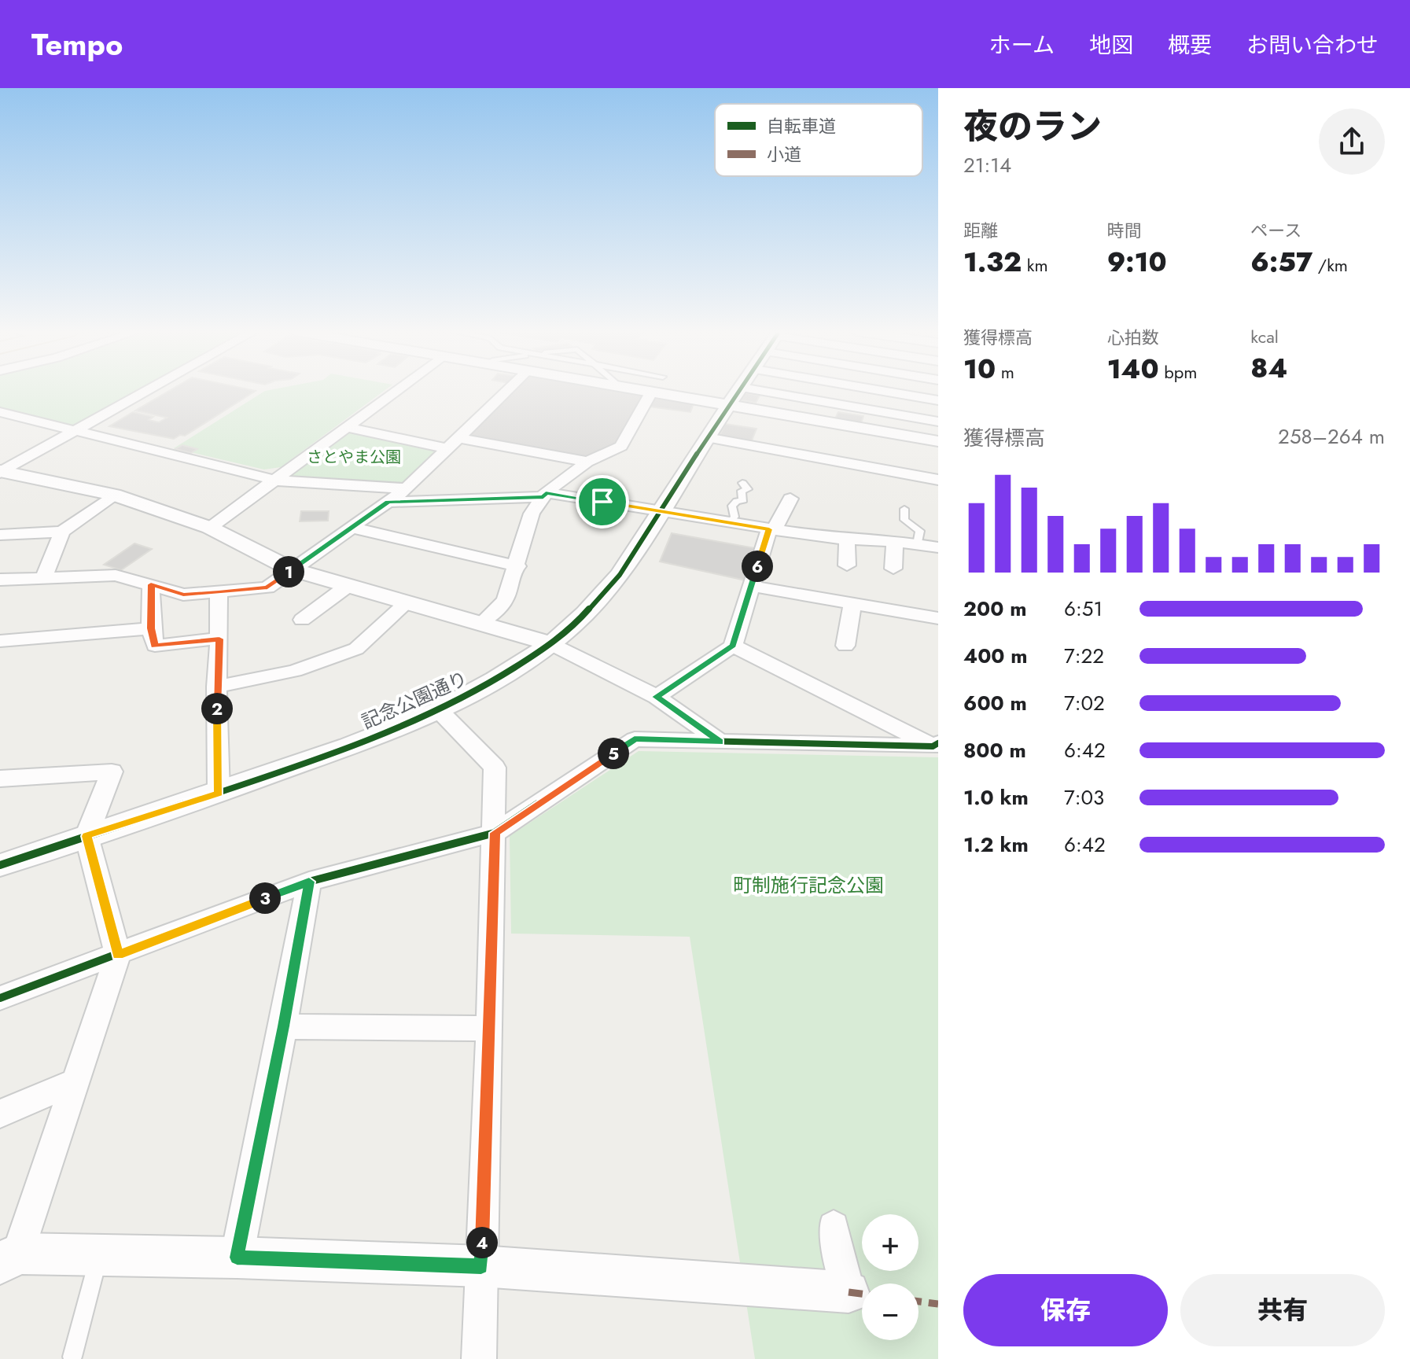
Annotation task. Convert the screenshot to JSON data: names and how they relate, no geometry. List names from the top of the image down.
{
  "streets": {
    "street": ["記念公園通り"]
  },
  "parks": ["さとやま公園", "町制施行記念公園"],
  "legend": ["自転車道", "小道"],
  "page": {
    "header": "Tempo",
    "nav": [
      "ホーム",
      "地図",
      "概要",
      "お問い合わせ"
    ],
    "heading": ["夜のラン", "21:14"],
    "stats": [
      ["距離", "1.32 km"],
      ["時間", "9:10"],
      ["ペース", "6:57 /km"],
      ["獲得標高", "10 m"],
      ["心拍数", "140 bpm"],
      ["kcal", "84"]
    ],
    "chart": ["獲得標高", "258–264 m"],
    "pins": [
      "6",
      "1",
      "2",
      "5",
      "3",
      "4"
    ],
    "list": [
      {
        "name": "200 m",
        "note": "6:51"
      },
      {
        "name": "400 m",
        "note": "7:22"
      },
      {
        "name": "600 m",
        "note": "7:02"
      },
      {
        "name": "800 m",
        "note": "6:42"
      },
      {
        "name": "1.0 km",
        "note": "7:03"
      },
      {
        "name": "1.2 km",
        "note": "6:42"
      }
    ],
    "map_buttons": ["+", "−"],
    "buttons": ["保存", "共有"]
  }
}
